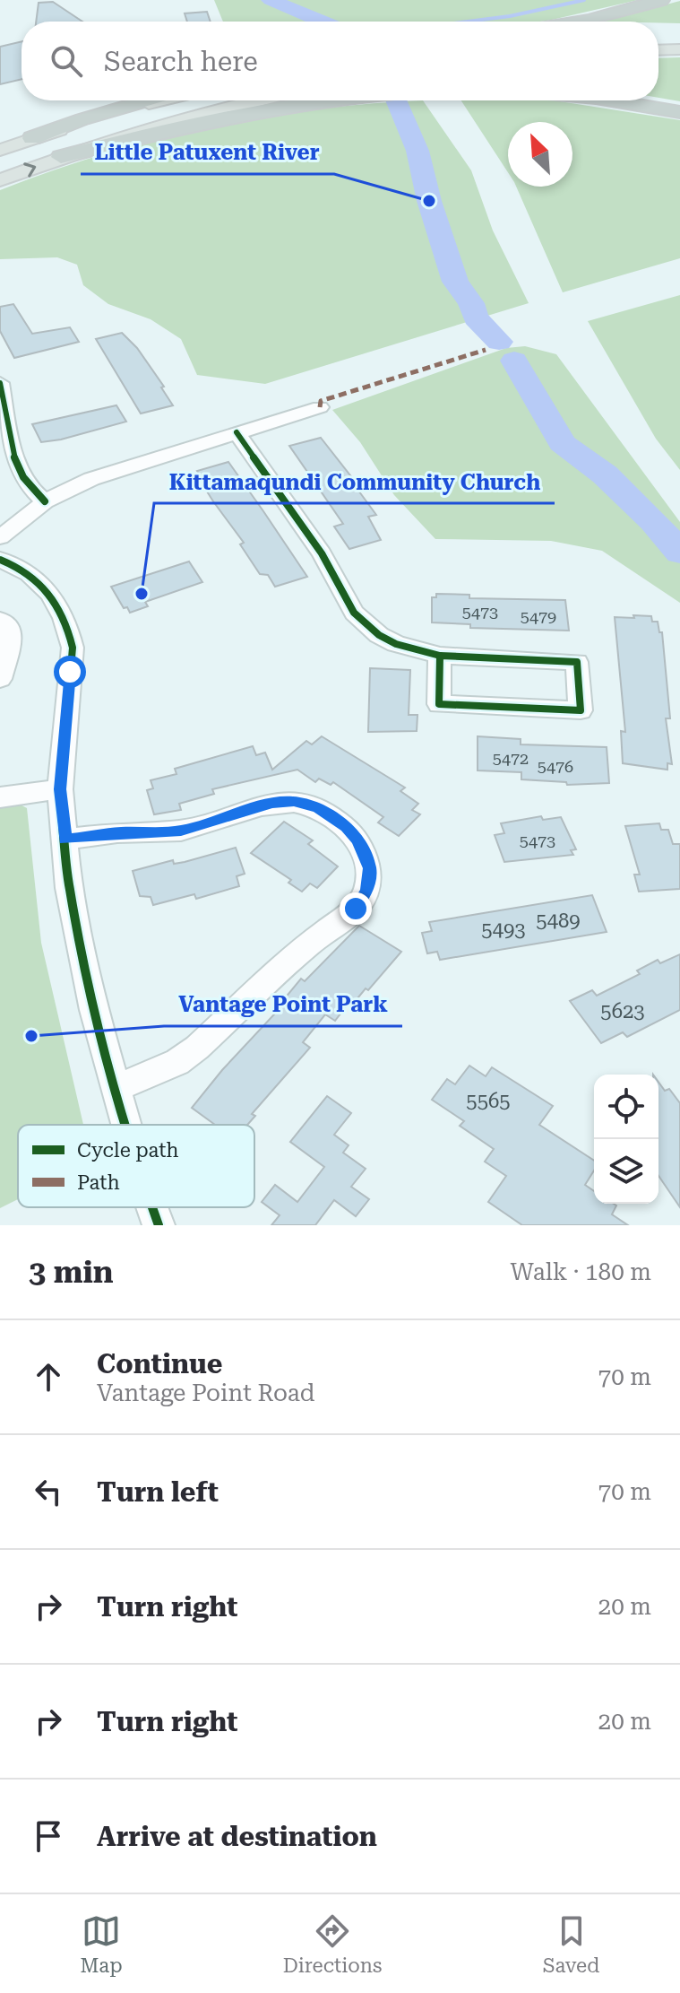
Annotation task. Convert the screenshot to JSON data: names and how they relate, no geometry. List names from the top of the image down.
{
  "places": ["Little Patuxent River", "Kittamaqundi Community Church", "Vantage Point Park"],
  "house_numbers": [
    "5473",
    "5479",
    "5472",
    "5476",
    "5473",
    "5489",
    "5493",
    "5623",
    "5565"
  ],
  "legend": ["Cycle path", "Path"],
  "north": "top left",
  "page": {
    "search": "Search here",
    "heading": ["3 min", "Walk · 180 m"],
    "list": [
      ["Continue", "Vantage Point Road", "70 m"],
      ["Turn left", "70 m"],
      ["Turn right", "20 m"],
      ["Turn right", "20 m"],
      "Arrive at destination"
    ],
    "nav": ["Map", "Directions", "Saved"]
  }
}
